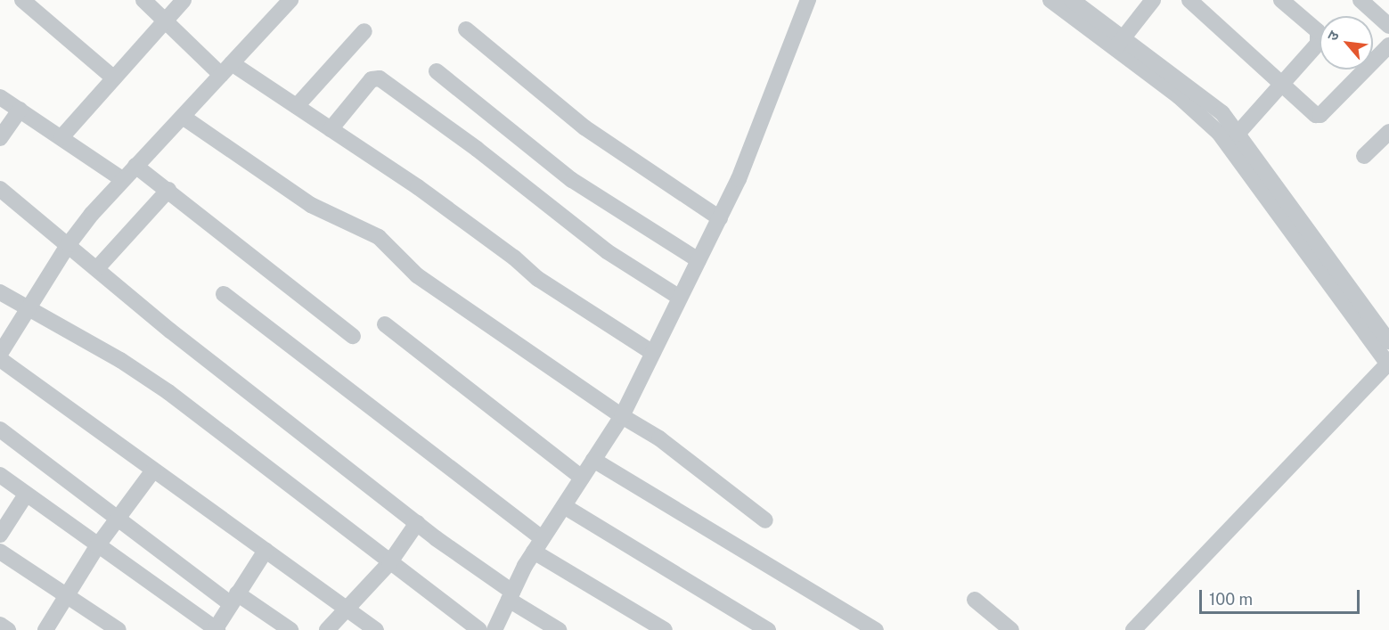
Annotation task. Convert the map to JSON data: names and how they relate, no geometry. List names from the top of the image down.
{
  "scale_bar": "100 m",
  "north": "top left"
}
